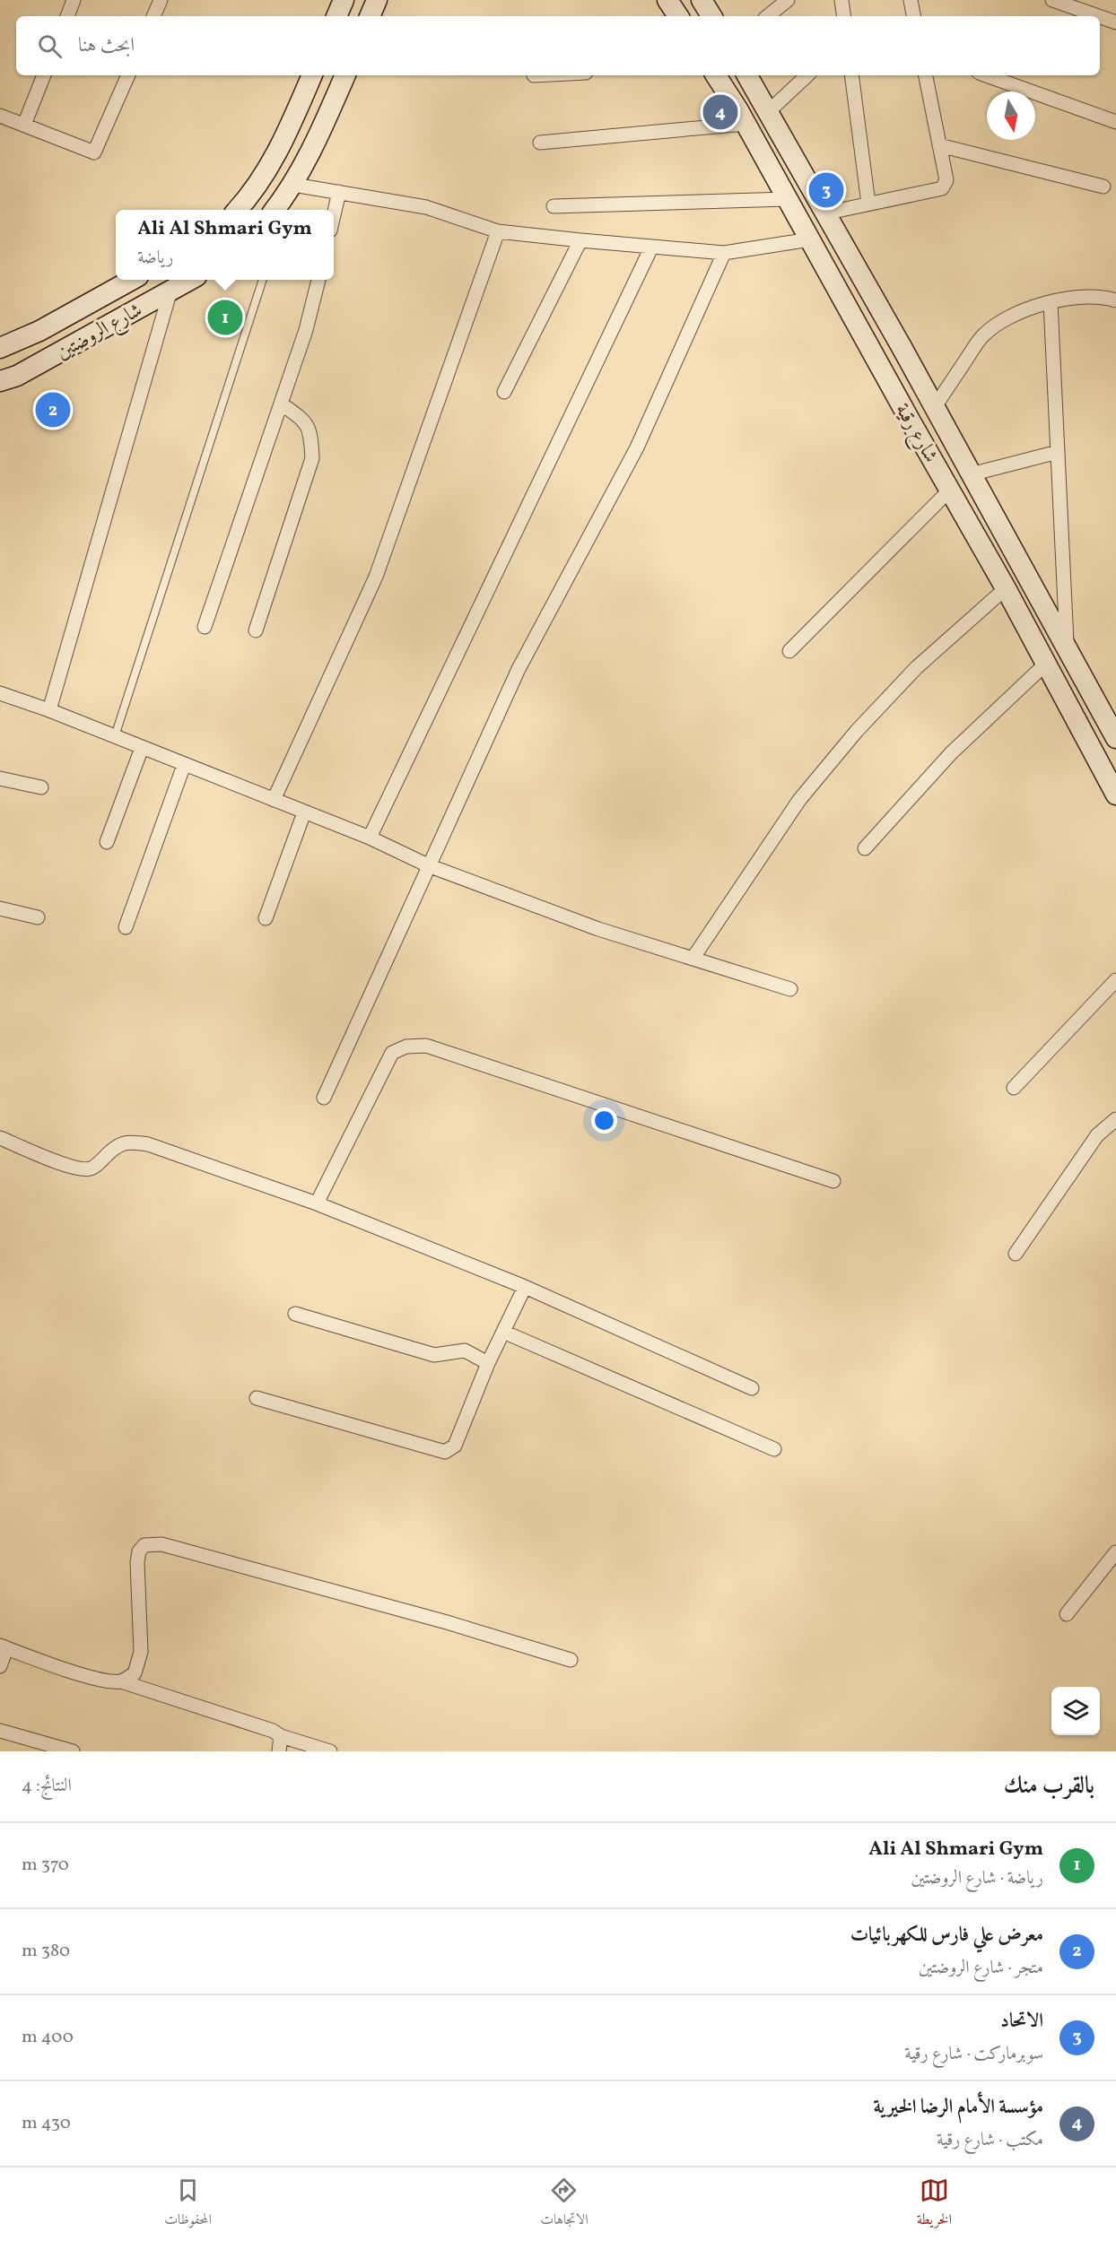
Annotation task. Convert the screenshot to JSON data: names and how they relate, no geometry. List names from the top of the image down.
{
  "streets": {
    "street": ["شارع الروضتين", "شارع رقية"]
  },
  "north": "bottom",
  "page": {
    "search": "ابحث هنا",
    "pins": [
      "4",
      "3",
      "1",
      "2"
    ],
    "popup": ["Ali Al Shmari Gym", "رياضة"],
    "heading": ["بالقرب منك", "النتائج: 4"],
    "list": [
      {
        "mark": "1",
        "name": "Ali Al Shmari Gym",
        "note": "رياضة · شارع الروضتين",
        "value": "370 m"
      },
      {
        "mark": "2",
        "name": "معرض علي فارس للكهربائيات",
        "note": "متجر · شارع الروضتين",
        "value": "380 m"
      },
      {
        "mark": "3",
        "name": "الاتحاد",
        "note": "سوبرماركت · شارع رقية",
        "value": "400 m"
      },
      {
        "mark": "4",
        "name": "مؤسسة الأمام الرضا الخيرية",
        "note": "مكتب · شارع رقية",
        "value": "430 m"
      }
    ],
    "nav": ["الخريطة", "الاتجاهات", "المحفوظات"]
  }
}
